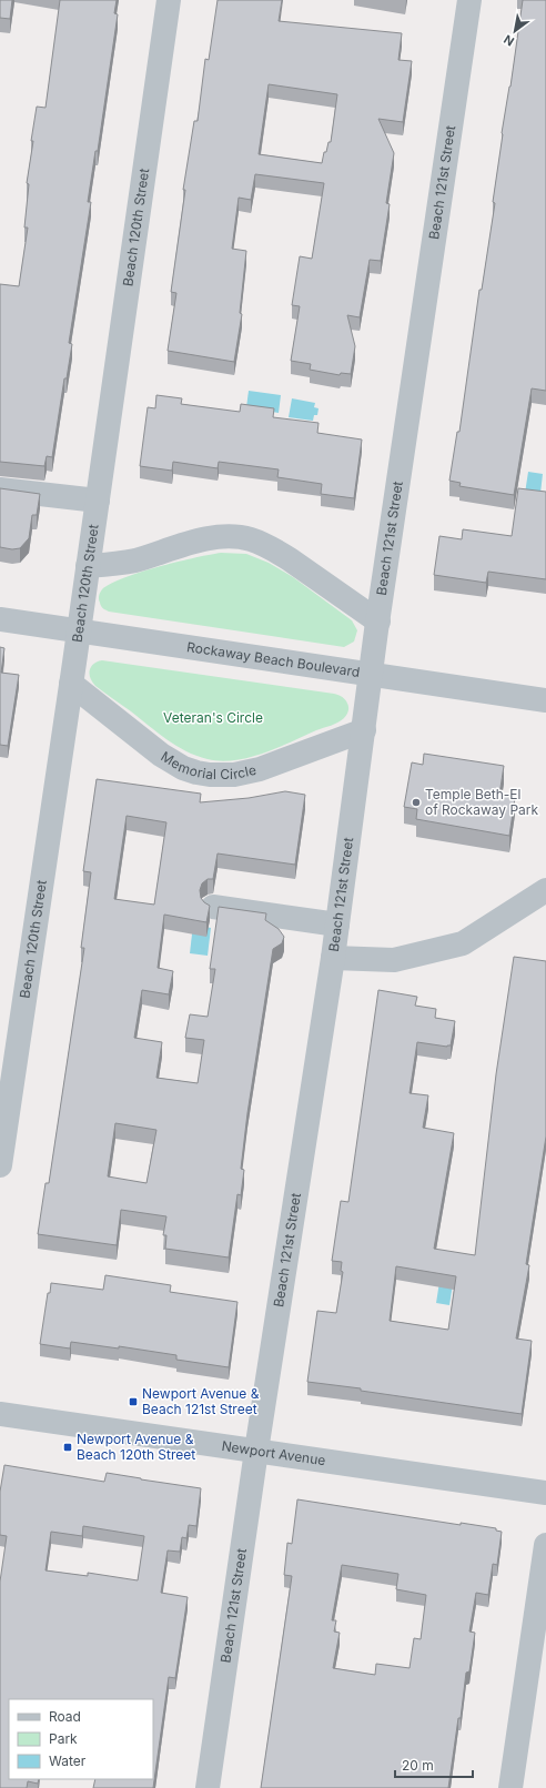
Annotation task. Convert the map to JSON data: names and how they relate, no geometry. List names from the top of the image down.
{
  "streets": {
    "street": [
      "Beach 121st Street",
      "Beach 120th Street",
      "Rockaway Beach Boulevard",
      "Memorial Circle",
      "Newport Avenue"
    ]
  },
  "crossings": [
    ["Beach 121st Street", "Rockaway Beach Boulevard"],
    ["Beach 121st Street", "Memorial Circle"],
    ["Beach 121st Street", "Newport Avenue"],
    ["Beach 120th Street", "Rockaway Beach Boulevard"],
    ["Beach 120th Street", "Memorial Circle"]
  ],
  "parks": ["Veteran's Circle"],
  "places": {
    "other": ["Temple Beth-El of Rockaway Park"],
    "transit": ["Newport Avenue & Beach 121st Street", "Newport Avenue & Beach 120th Street"]
  },
  "legend": ["Road", "Park", "Water"],
  "scale_bar": "20 m",
  "north": "bottom left"
}
